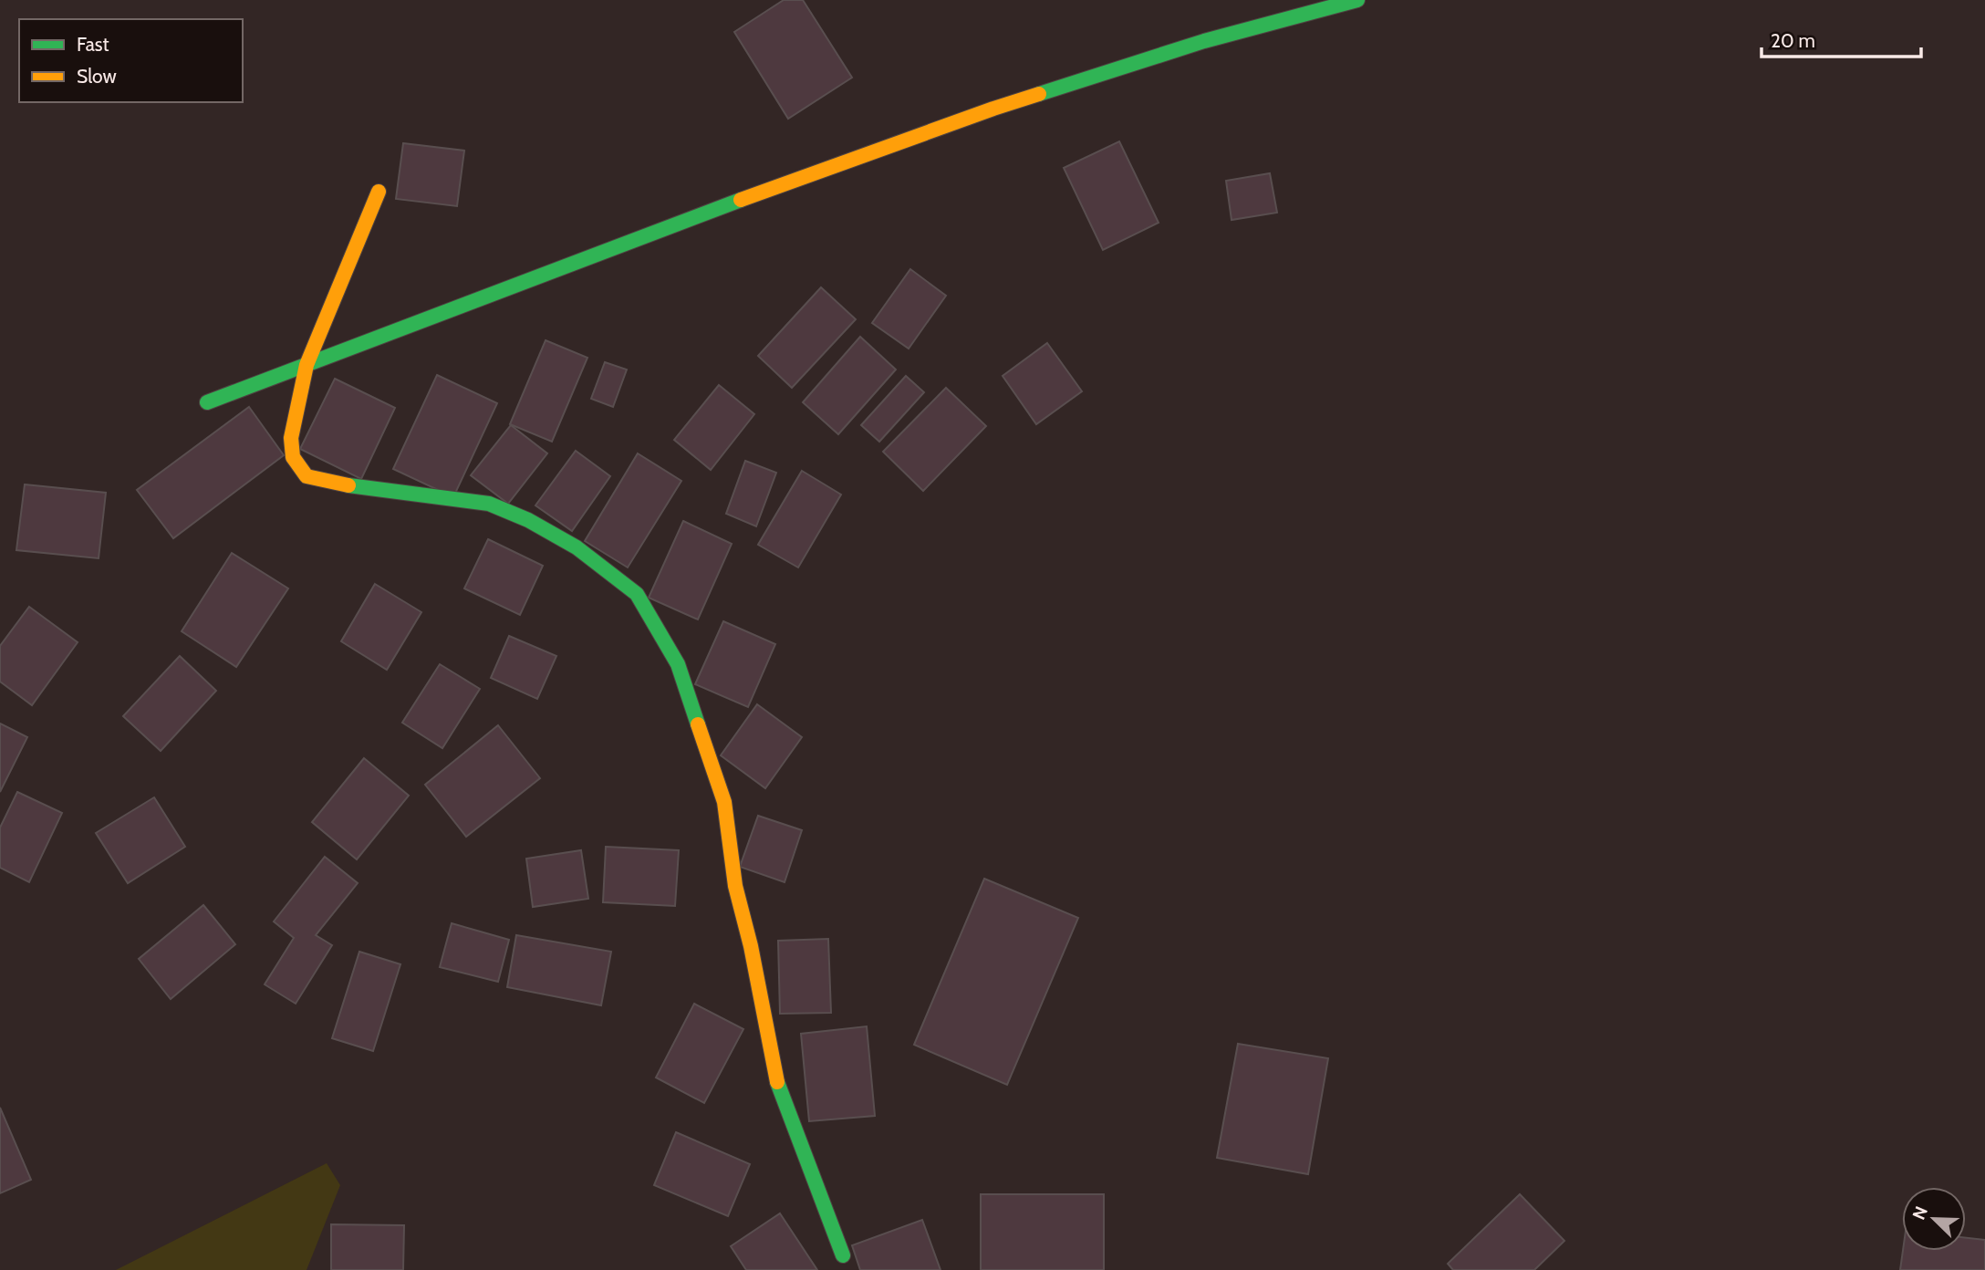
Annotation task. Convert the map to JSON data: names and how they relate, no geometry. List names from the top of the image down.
{
  "legend": ["Fast", "Slow"],
  "scale_bar": "20 m",
  "north": "top left"
}
